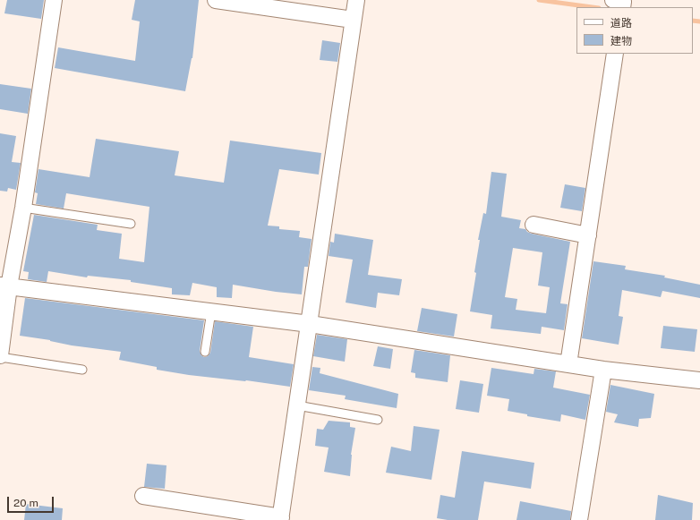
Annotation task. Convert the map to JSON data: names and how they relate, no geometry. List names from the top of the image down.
{
  "legend": ["道路", "建物"],
  "scale_bar": "20 m"
}
